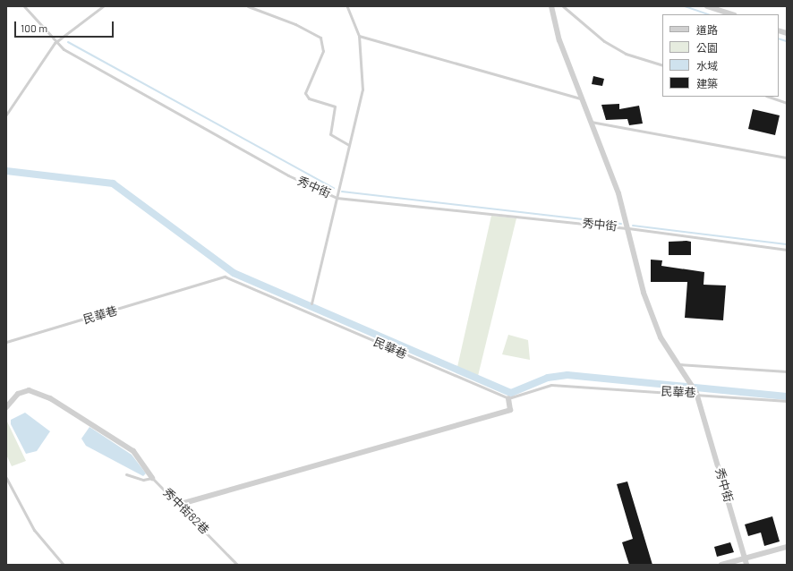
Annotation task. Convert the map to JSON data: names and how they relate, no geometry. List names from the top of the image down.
{
  "streets": {
    "street": ["秀中街"],
    "lane": ["民華巷", "秀中街82巷"]
  },
  "crossings": [
    ["秀中街", "民華巷"]
  ],
  "legend": [
    "道路",
    "公園",
    "水域",
    "建築"
  ],
  "scale_bar": "100 m"
}
